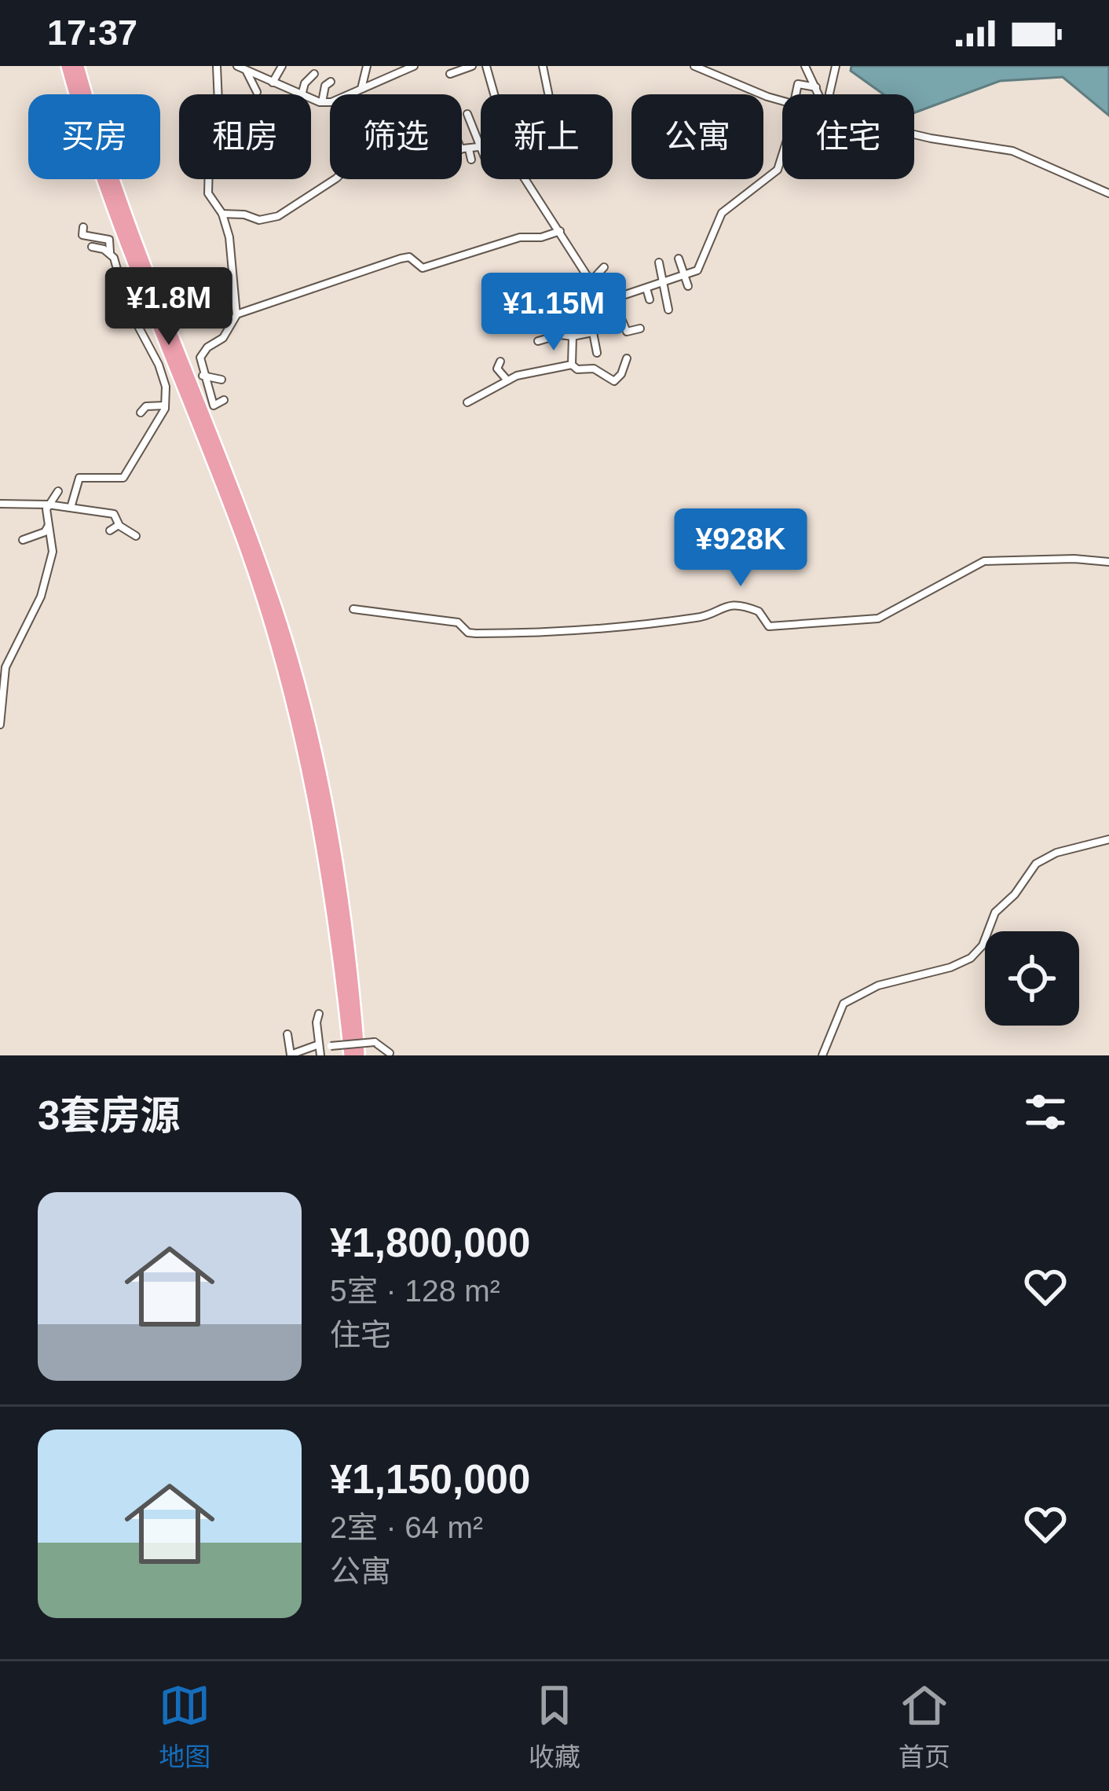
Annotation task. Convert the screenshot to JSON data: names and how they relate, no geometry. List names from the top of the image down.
{
  "page": {
    "status": "17:37",
    "chip": [
      "买房",
      "租房",
      "筛选",
      "新上",
      "公寓",
      "住宅"
    ],
    "price": ["¥1.8M", "¥1.15M", "¥928K"],
    "heading": "3套房源",
    "list": [
      {
        "name": "¥1,800,000",
        "note": "5室 · 128 m² · 住宅"
      },
      {
        "name": "¥1,150,000",
        "note": "2室 · 64 m² · 公寓"
      }
    ],
    "tabs": ["地图", "收藏", "首页"]
  }
}
